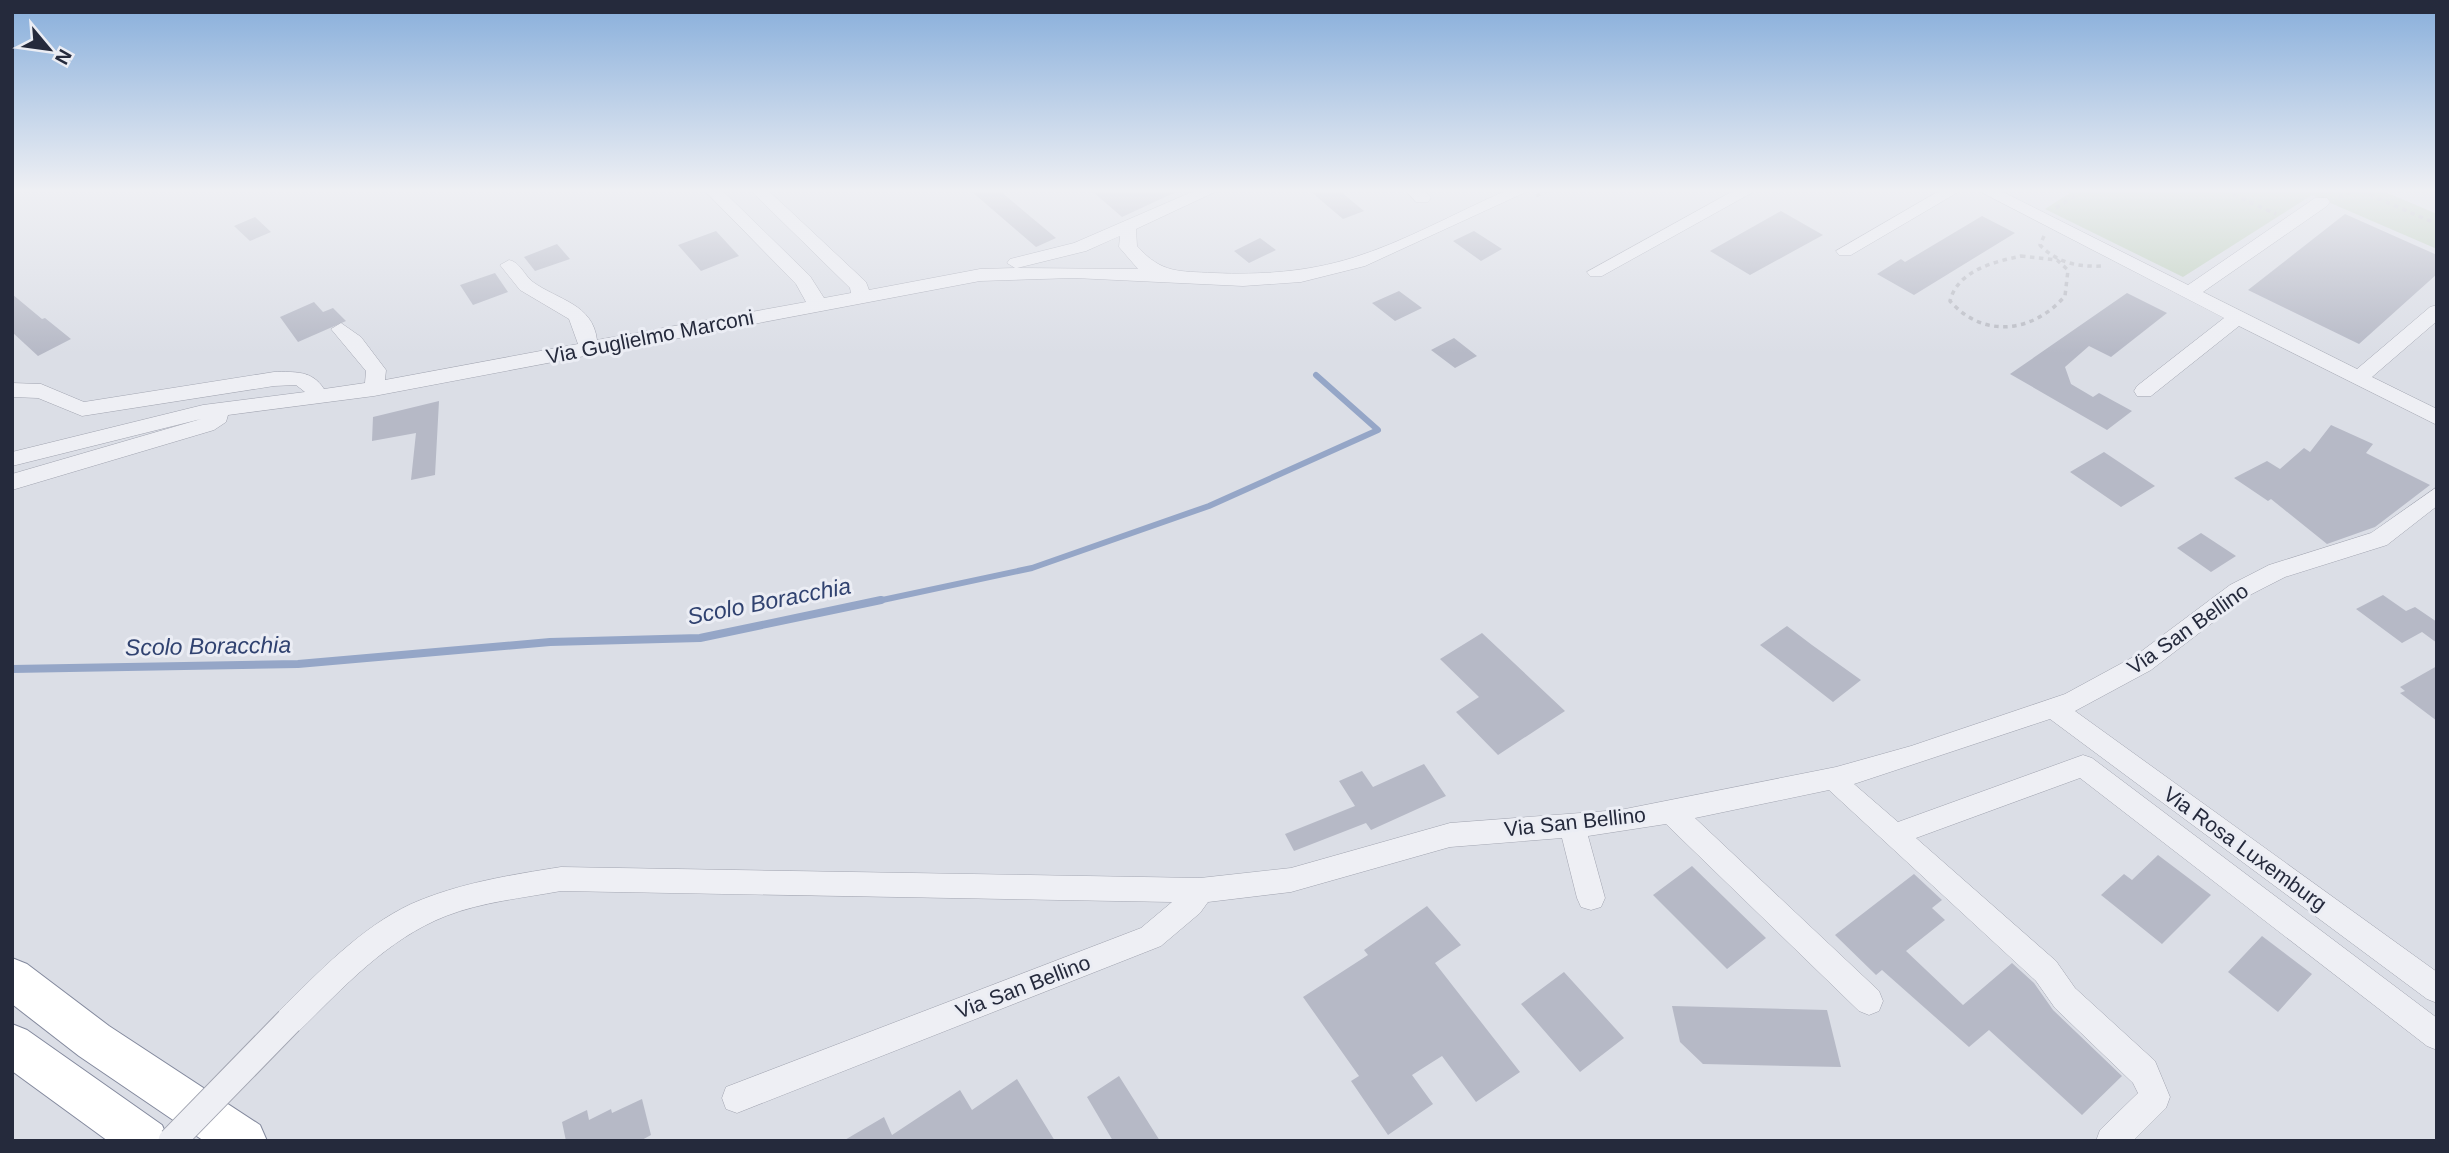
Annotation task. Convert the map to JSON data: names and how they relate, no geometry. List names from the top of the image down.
{
  "streets": {
    "street": ["Via Guglielmo Marconi", "Via San Bellino", "Via Rosa Luxemburg"]
  },
  "crossings": [
    ["Via San Bellino", "Via Rosa Luxemburg"]
  ],
  "water": ["Scolo Boracchia"],
  "north": "bottom right"
}
